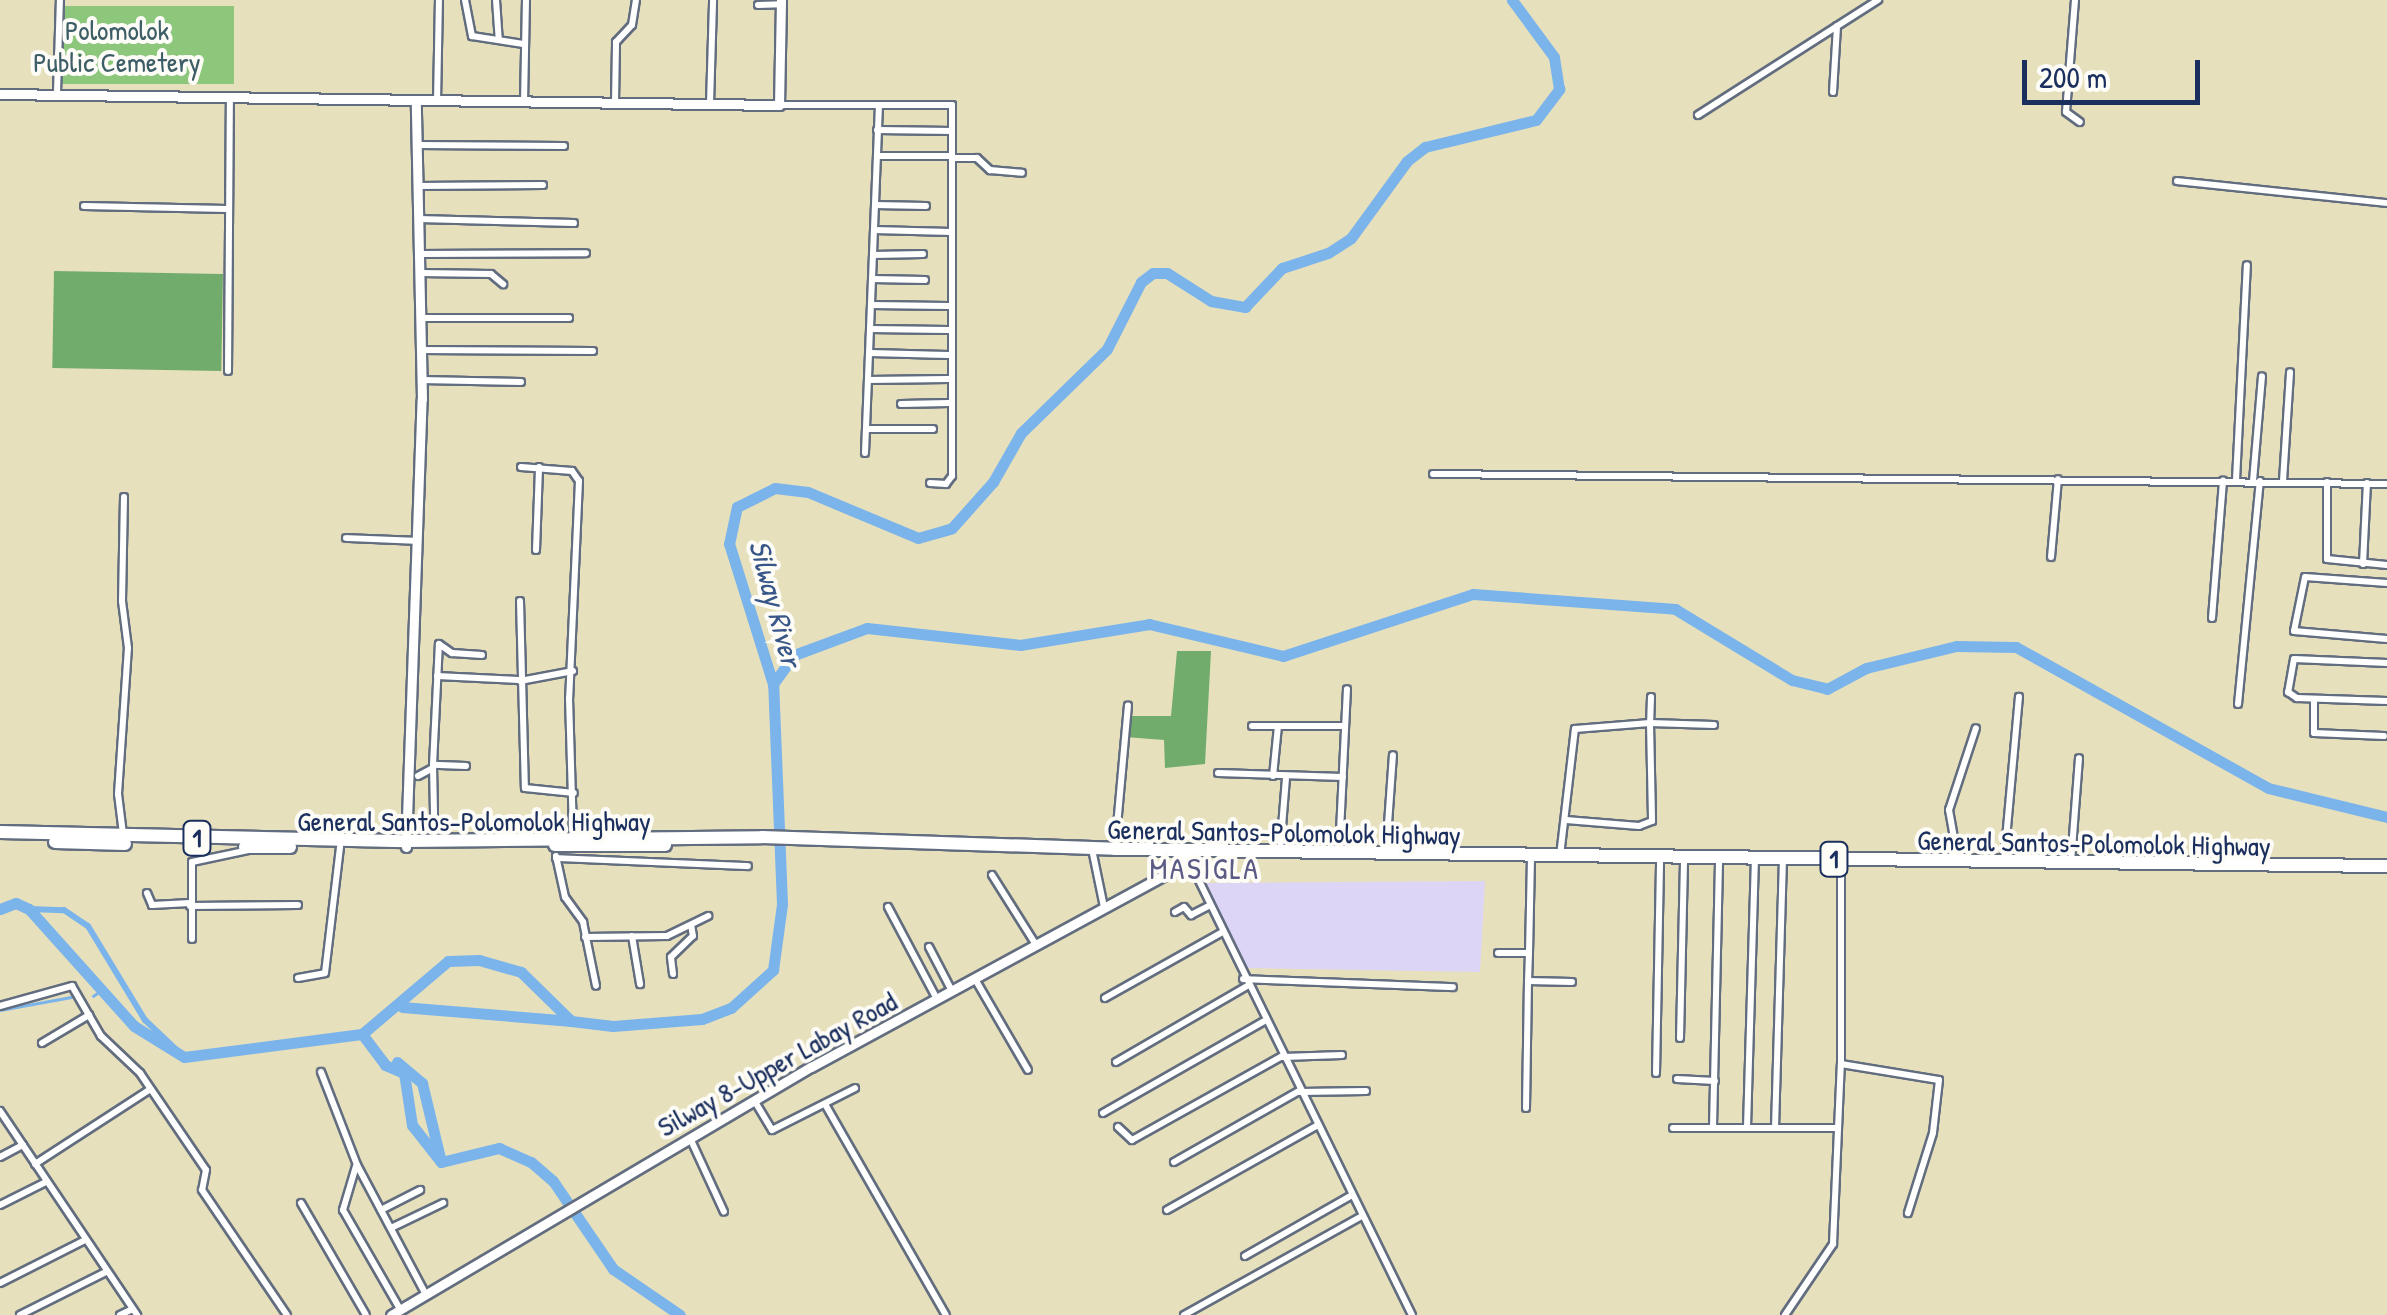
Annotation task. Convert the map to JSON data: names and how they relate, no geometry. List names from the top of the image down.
{
  "streets": {
    "highway": ["General Santos-Polomolok Highway", "1"],
    "street": ["Silway 8-Upper Labay Road"]
  },
  "crossings": [
    ["General Santos-Polomolok Highway", "1"],
    ["General Santos-Polomolok Highway", "Silway 8-Upper Labay Road"],
    ["1", "Silway 8-Upper Labay Road"]
  ],
  "districts": ["MASIGLA"],
  "water": ["Silway River"],
  "parks": ["Polomolok Public Cemetery"],
  "scale_bar": "200 m"
}
